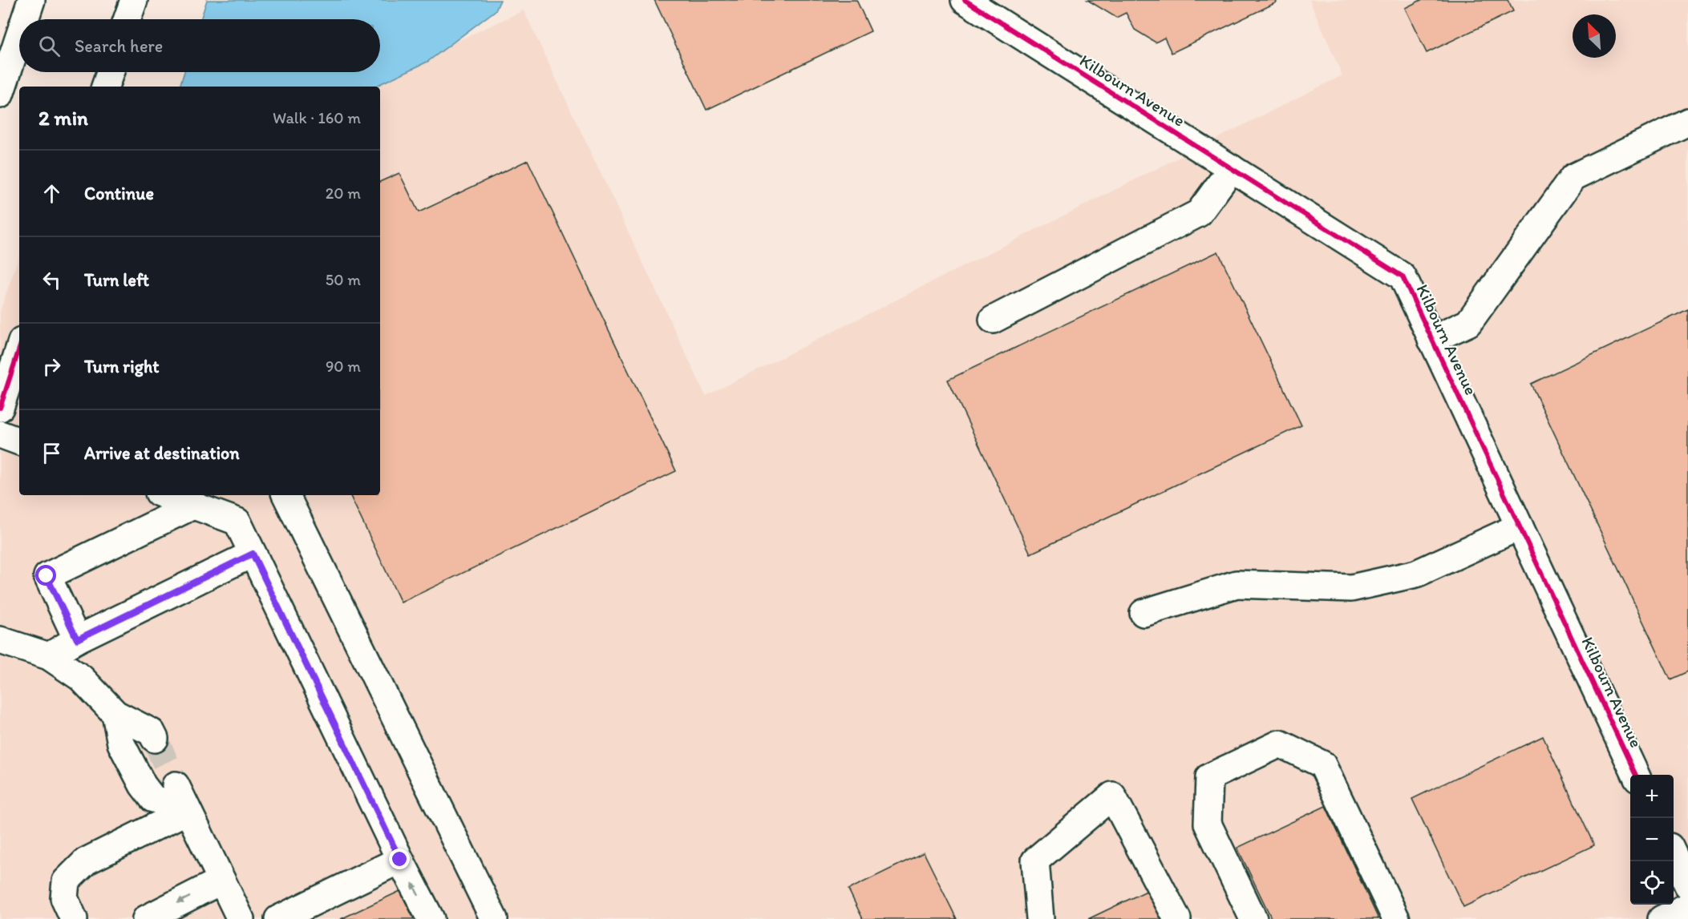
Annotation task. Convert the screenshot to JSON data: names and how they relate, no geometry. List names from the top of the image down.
{
  "streets": {
    "main road": ["Kilbourn Avenue"]
  },
  "north": "top left",
  "page": {
    "search": "Search here",
    "heading": ["2 min", "Walk · 160 m"],
    "list": [
      ["Continue", "20 m"],
      ["Turn left", "50 m"],
      ["Turn right", "90 m"],
      "Arrive at destination"
    ],
    "map_buttons": ["+", "−"]
  }
}
